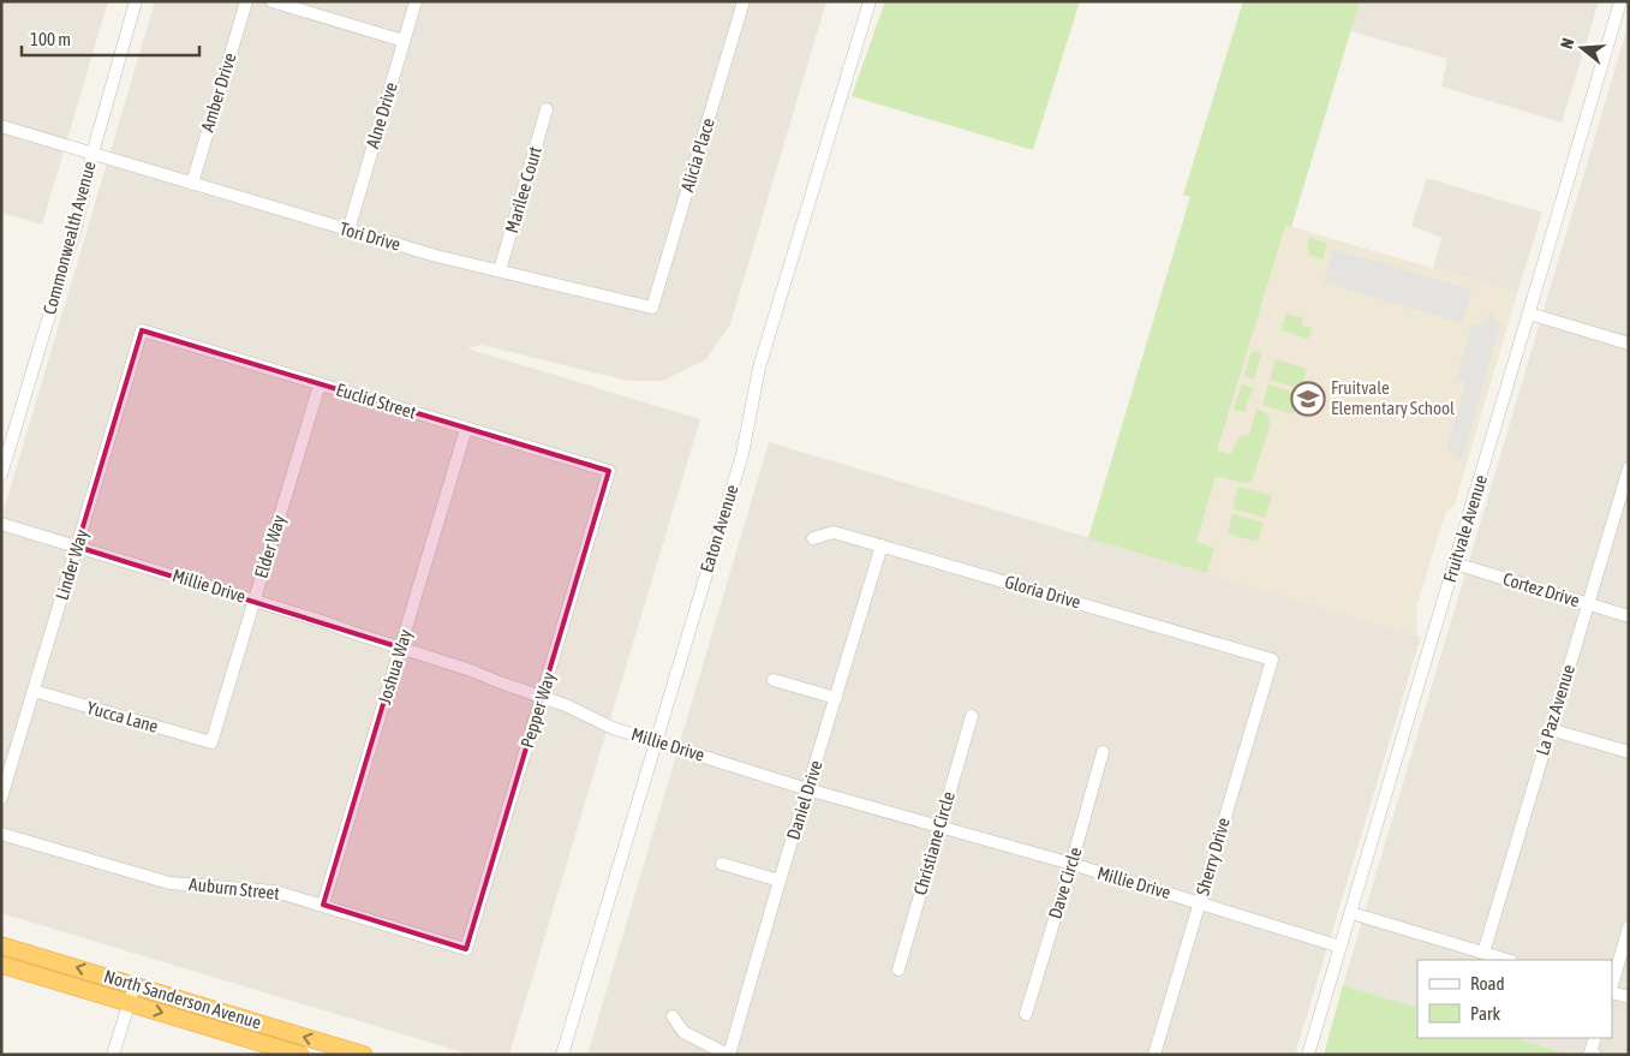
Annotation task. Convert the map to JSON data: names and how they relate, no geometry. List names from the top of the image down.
{
  "streets": {
    "highway": ["North Sanderson Avenue"],
    "street": [
      "Amber Drive",
      "Alne Drive",
      "Alicia Place",
      "Marilee Court",
      "Tori Drive",
      "Commonwealth Avenue",
      "Euclid Street",
      "Eaton Avenue",
      "Fruitvale Avenue",
      "Elder Way",
      "Linder Way",
      "Millie Drive",
      "Cortez Drive",
      "Gloria Drive",
      "Joshua Way",
      "Pepper Way",
      "La Paz Avenue",
      "Yucca Lane",
      "Daniel Drive",
      "Christiane Circle",
      "Sherry Drive",
      "Dave Circle",
      "Auburn Street"
    ]
  },
  "crossings": [
    ["Amber Drive", "Tori Drive"],
    ["Alne Drive", "Tori Drive"],
    ["Alicia Place", "Tori Drive"],
    ["Marilee Court", "Tori Drive"],
    ["Tori Drive", "Commonwealth Avenue"],
    ["Euclid Street", "Elder Way"],
    ["Euclid Street", "Linder Way"],
    ["Euclid Street", "Joshua Way"],
    ["Euclid Street", "Pepper Way"],
    ["Eaton Avenue", "Millie Drive"],
    ["Fruitvale Avenue", "Millie Drive"],
    ["Fruitvale Avenue", "Cortez Drive"],
    ["Elder Way", "Millie Drive"],
    ["Elder Way", "Yucca Lane"],
    ["Linder Way", "Millie Drive"],
    ["Linder Way", "Yucca Lane"],
    ["Millie Drive", "Joshua Way"],
    ["Millie Drive", "Pepper Way"],
    ["Millie Drive", "Daniel Drive"],
    ["Millie Drive", "Christiane Circle"],
    ["Millie Drive", "Sherry Drive"],
    ["Millie Drive", "Dave Circle"],
    ["Cortez Drive", "La Paz Avenue"],
    ["Gloria Drive", "Daniel Drive"],
    ["Gloria Drive", "Sherry Drive"],
    ["Joshua Way", "Auburn Street"],
    ["Pepper Way", "Auburn Street"]
  ],
  "places": {
    "school or university": ["Fruitvale Elementary School"]
  },
  "legend": ["Road", "Park"],
  "scale_bar": "100 m",
  "north": "left"
}
